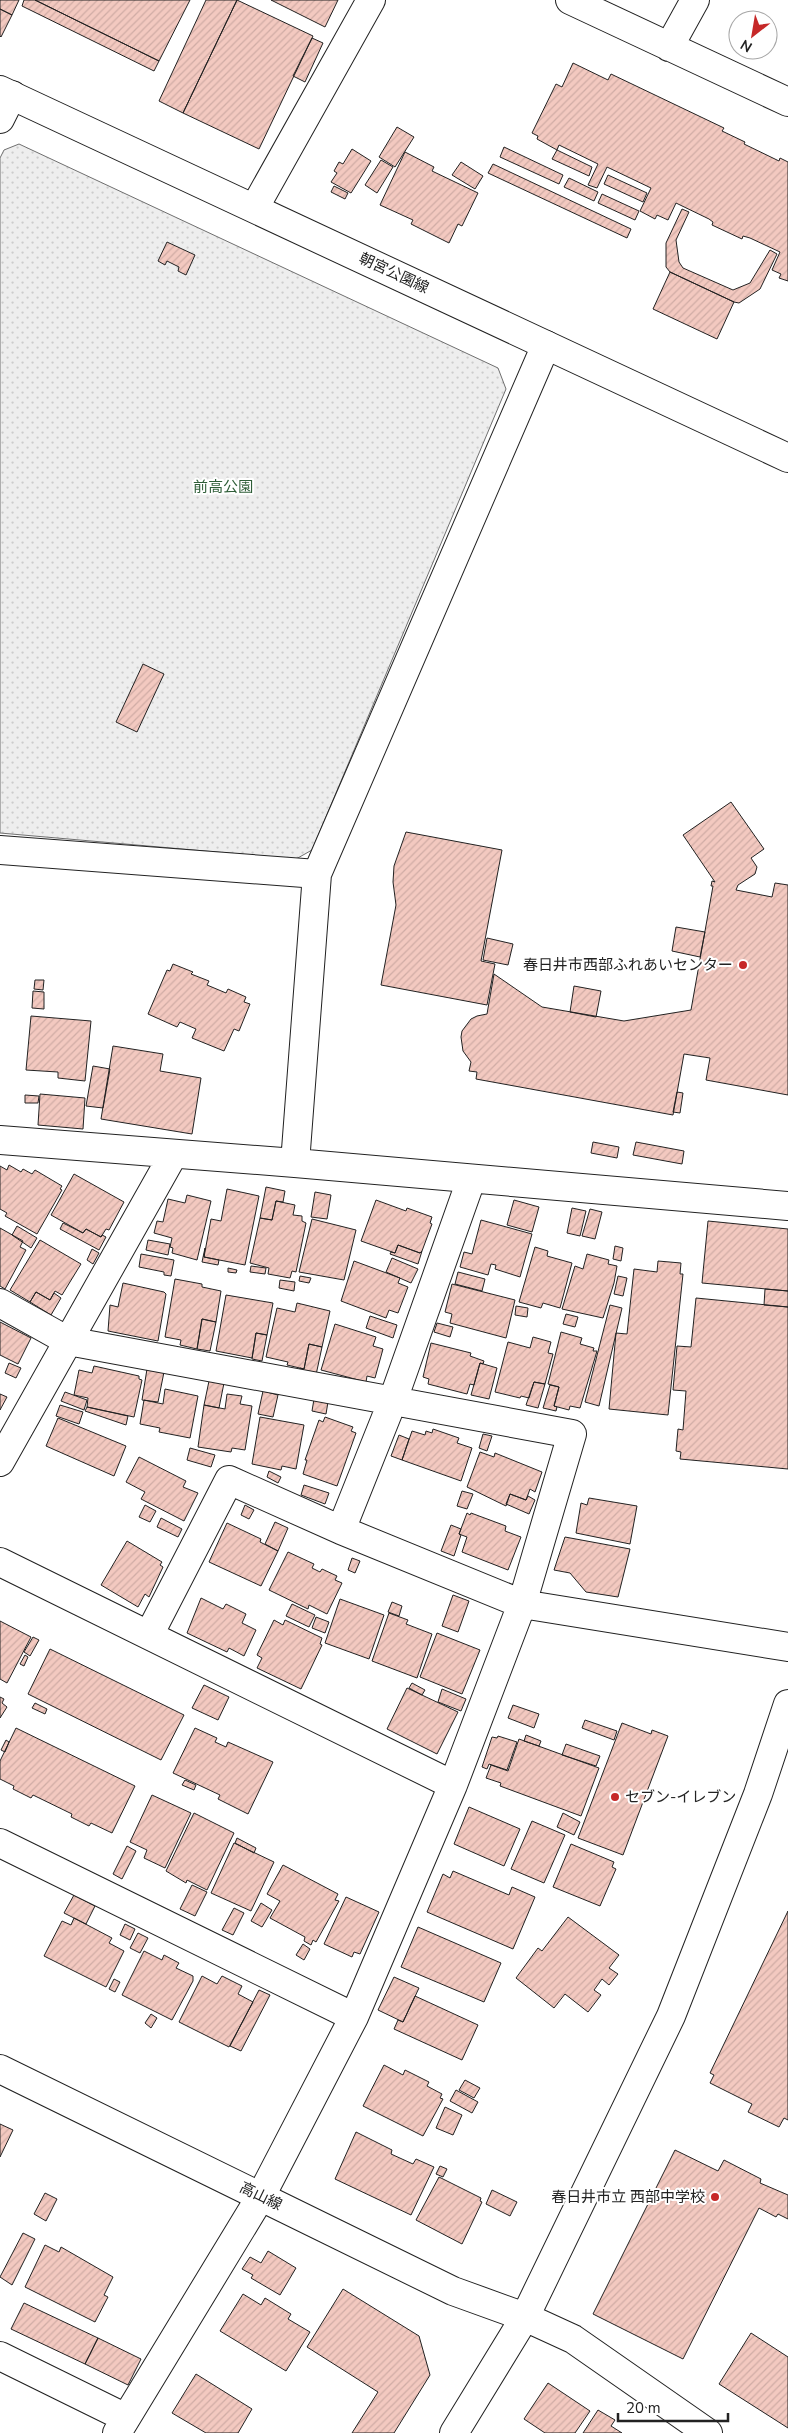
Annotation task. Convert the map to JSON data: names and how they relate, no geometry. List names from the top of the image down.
{
  "streets": {
    "street": ["朝宮公園線", "高山線"]
  },
  "parks": ["前高公園"],
  "places": ["春日井市西部ふれあいセンター", "セブン-イレブン", "春日井市立 西部中学校"],
  "scale_bar": "20 m",
  "north": "bottom left"
}
